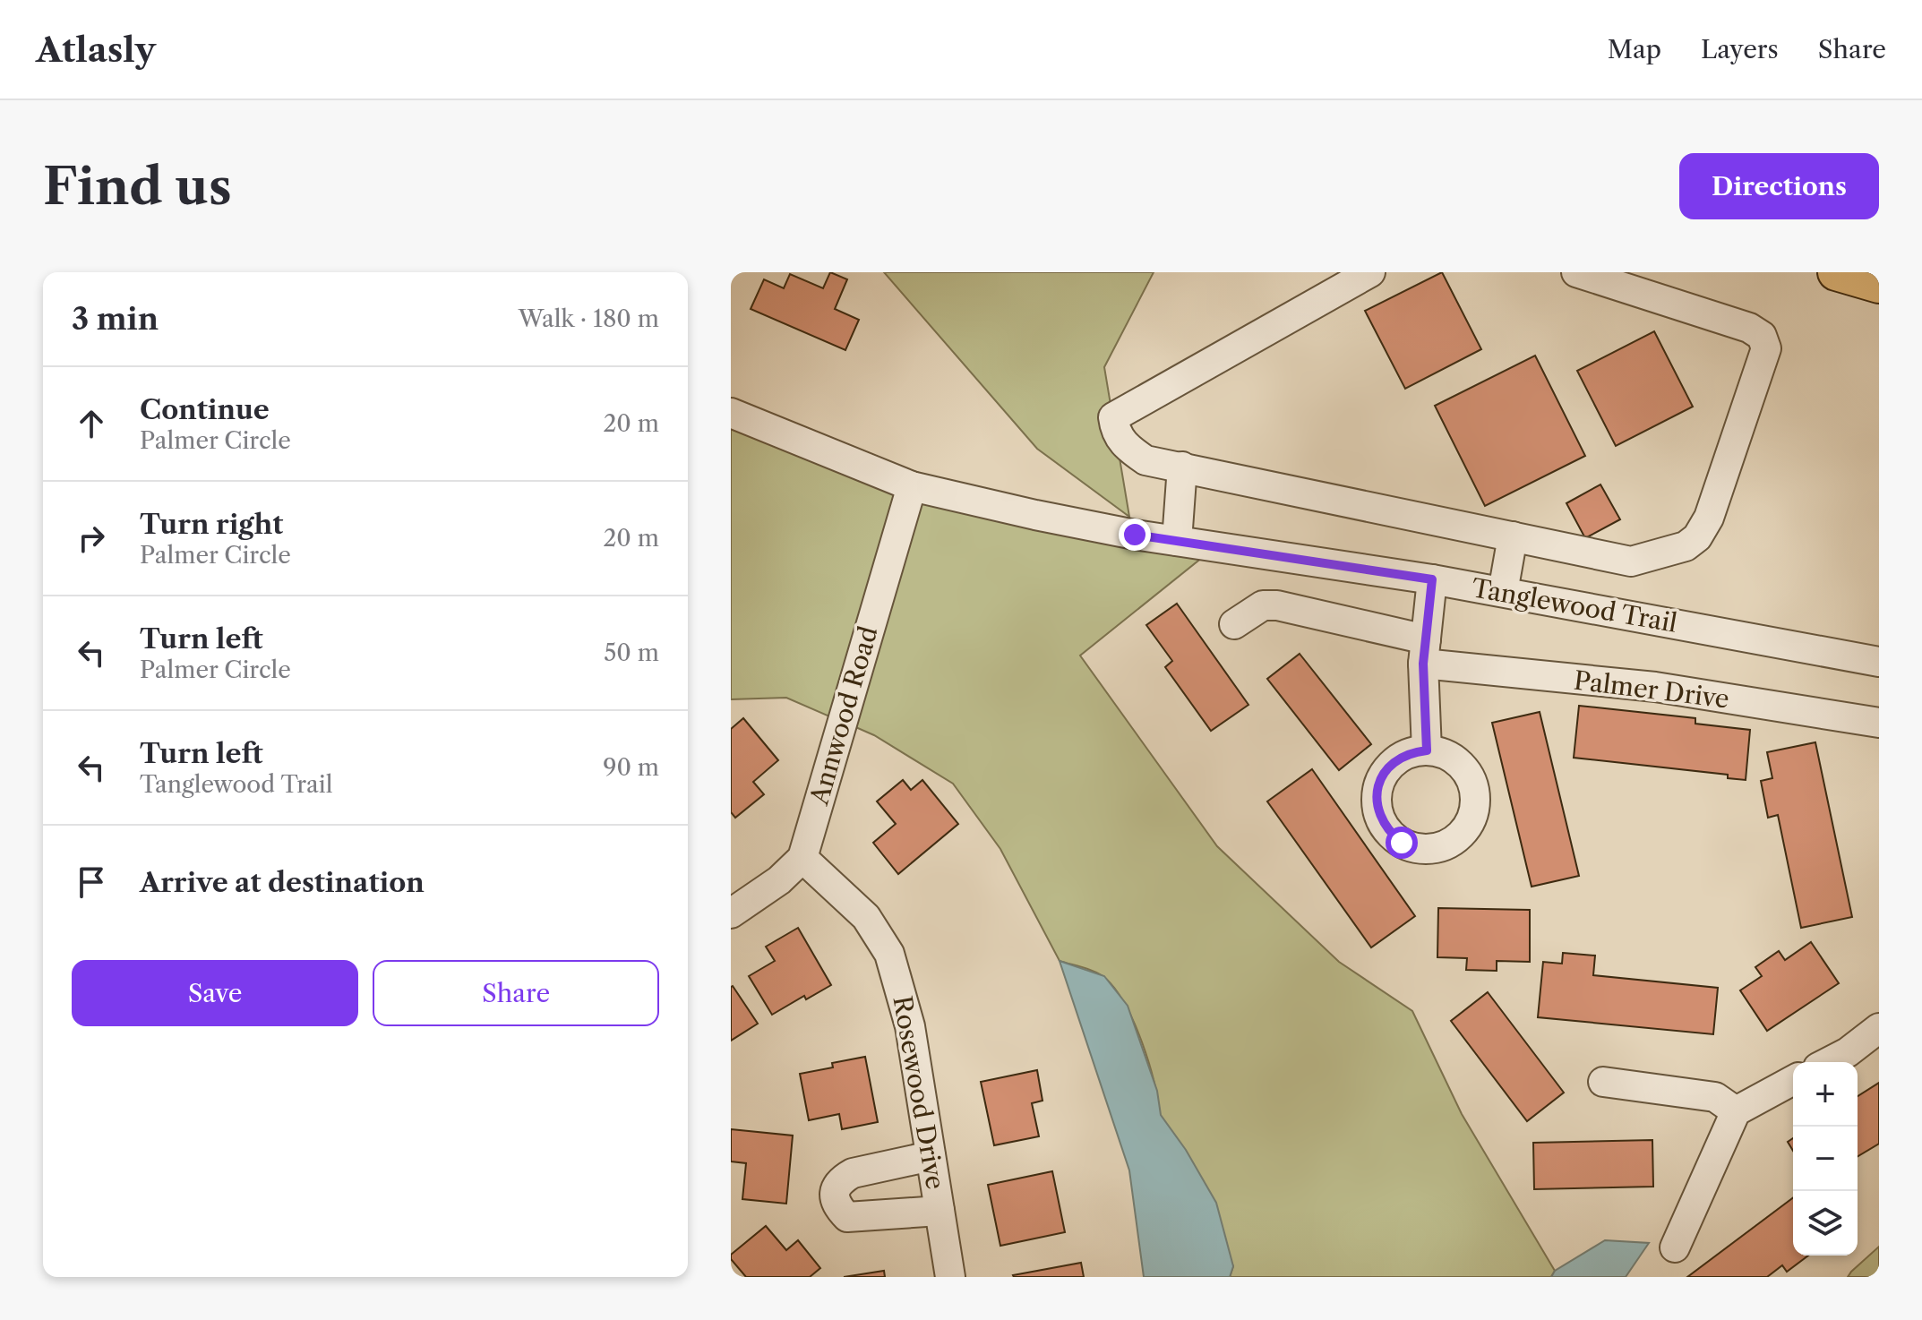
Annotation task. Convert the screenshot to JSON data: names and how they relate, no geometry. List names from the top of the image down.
{
  "streets": {
    "street": [
      "Tanglewood Trail",
      "Palmer Drive",
      "Annwood Road",
      "Rosewood Drive"
    ]
  },
  "crossings": [
    ["Tanglewood Trail", "Annwood Road"],
    ["Annwood Road", "Rosewood Drive"]
  ],
  "page": {
    "header": "Atlasly",
    "nav": ["Map", "Layers", "Share"],
    "buttons": [
      "Directions",
      ["Save", "Share"]
    ],
    "title": "Find us",
    "heading": ["3 min", "Walk · 180 m"],
    "list": [
      ["Continue", "Palmer Circle", "20 m"],
      ["Turn right", "Palmer Circle", "20 m"],
      ["Turn left", "Palmer Circle", "50 m"],
      ["Turn left", "Tanglewood Trail", "90 m"],
      "Arrive at destination"
    ],
    "map_buttons": ["+", "−"]
  }
}
